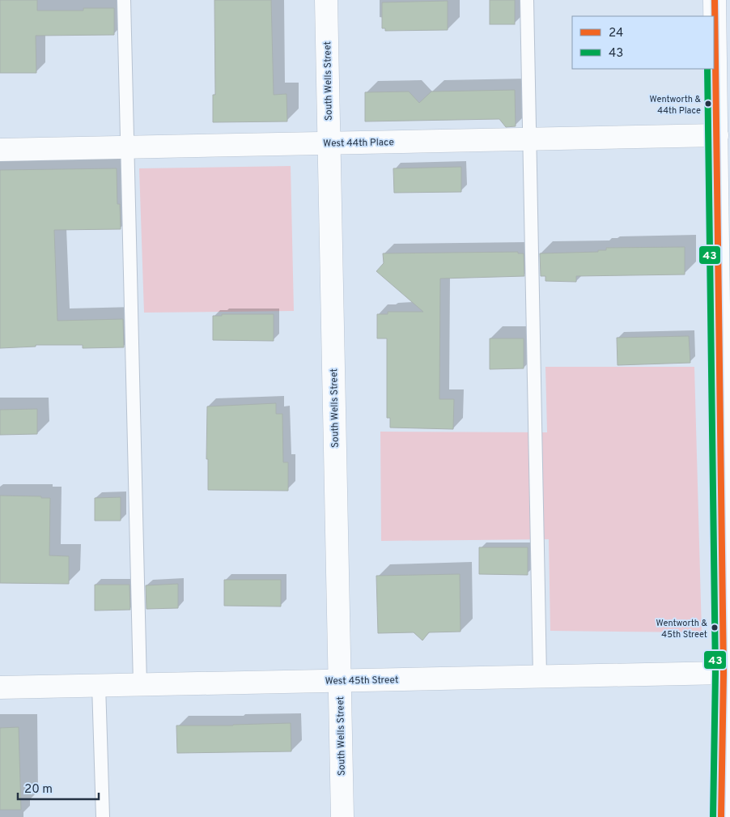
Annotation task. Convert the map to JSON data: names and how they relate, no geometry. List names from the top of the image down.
{
  "streets": {
    "street": ["South Wells Street", "West 44th Place", "West 45th Street"]
  },
  "crossings": [
    ["South Wells Street", "West 44th Place"],
    ["South Wells Street", "West 45th Street"]
  ],
  "places": ["Wentworth & 44th Place", "Wentworth & 45th Street"],
  "lines": ["transit line 24", "transit line 43"],
  "legend": ["24", "43"],
  "scale_bar": "20 m"
}
